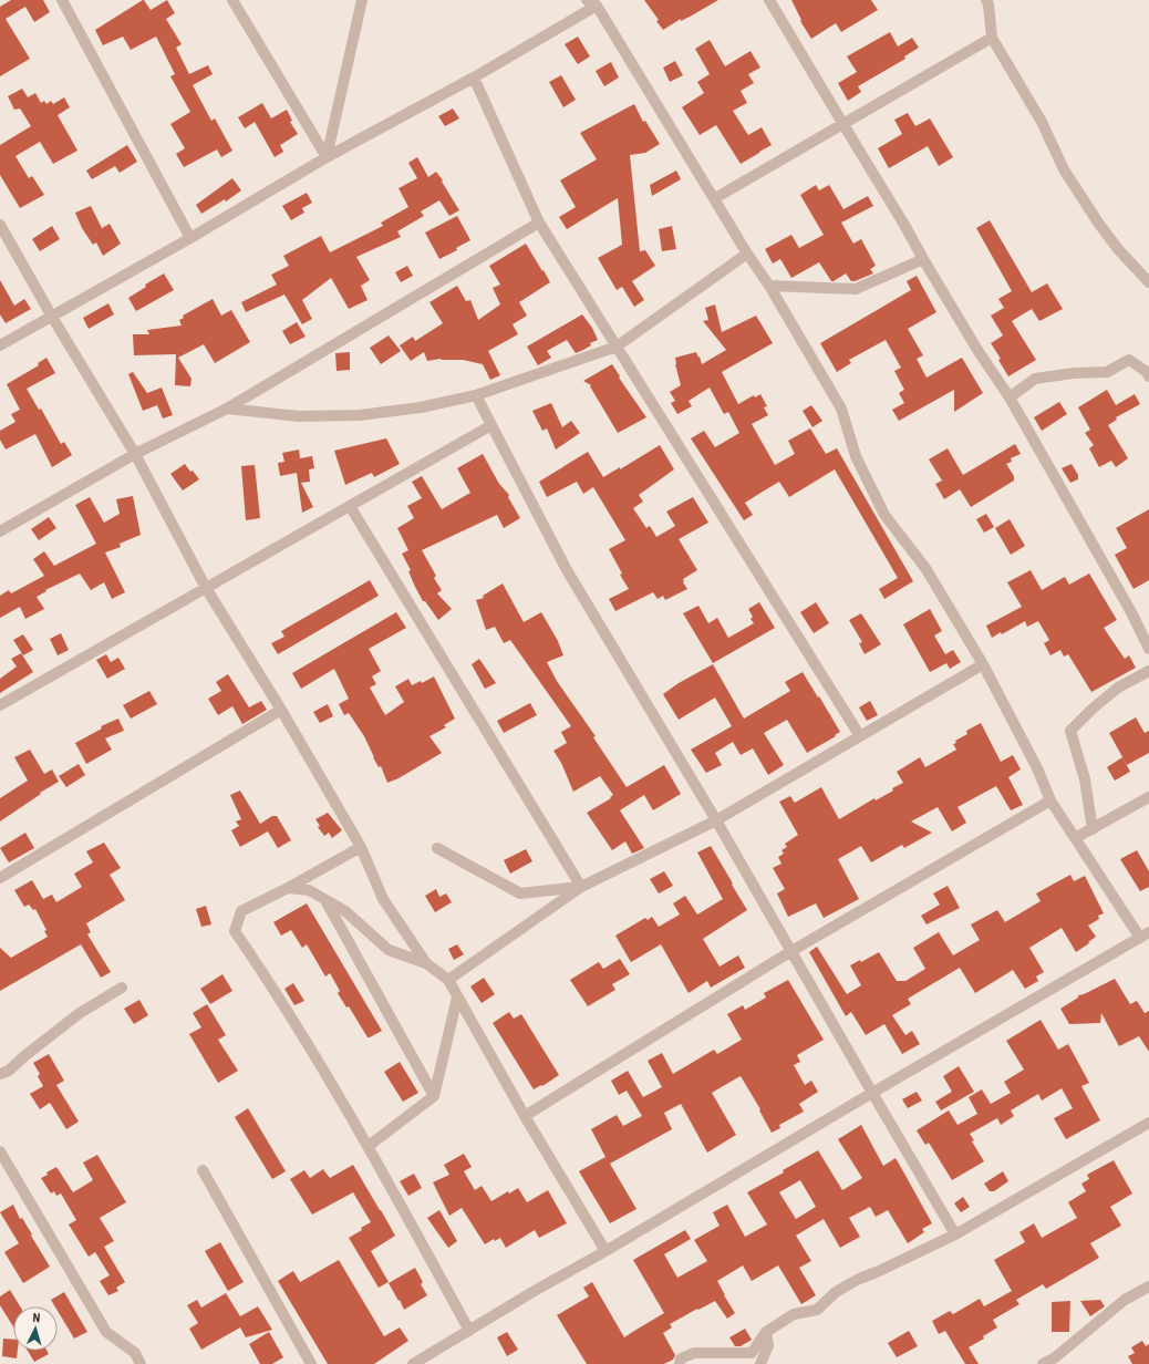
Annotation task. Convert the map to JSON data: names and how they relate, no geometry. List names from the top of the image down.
{
  "north": "top"
}
